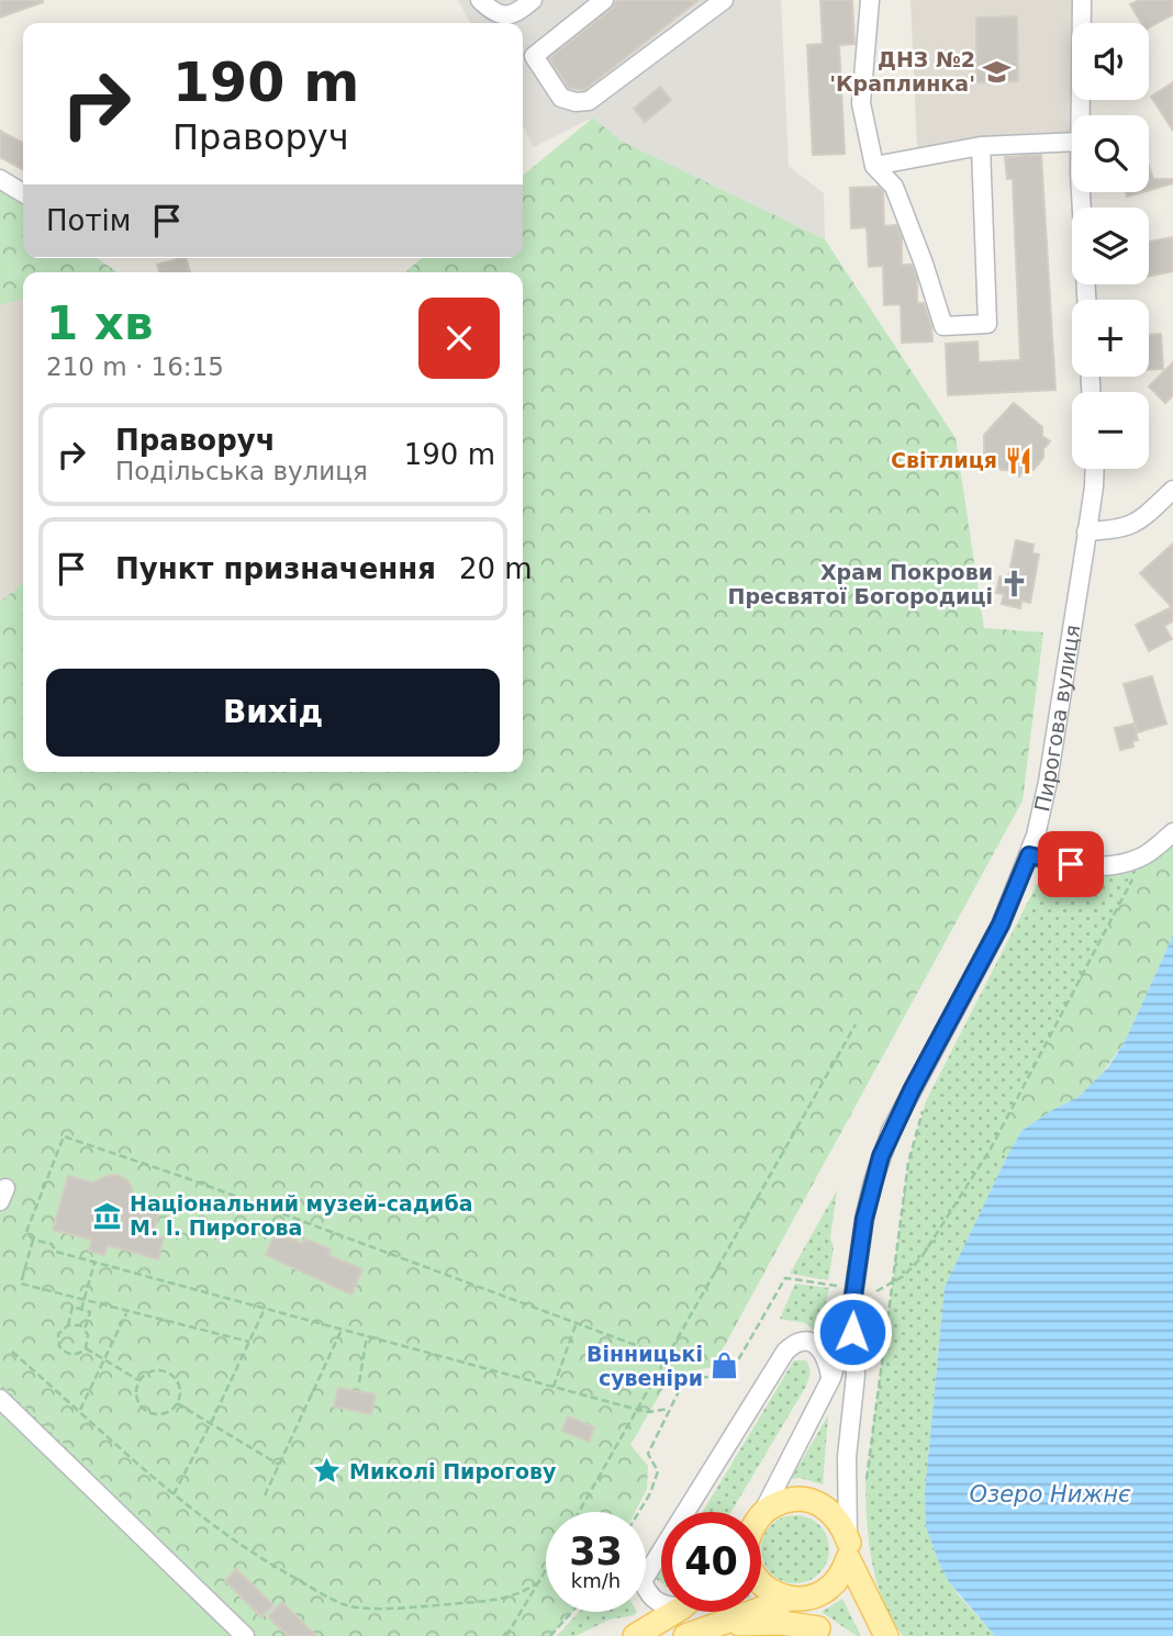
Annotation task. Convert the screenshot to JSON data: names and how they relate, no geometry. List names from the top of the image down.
{
  "streets": {
    "street": ["Пирогова вулиця"]
  },
  "water": ["Озеро Нижнє"],
  "places": {
    "school or university": ["ДНЗ №2 'Краплинка'"],
    "restaurant": ["Світлиця"],
    "church": ["Храм Покрови Пресвятої Богородиці"],
    "museum": ["Національний музей-садиба М. І. Пирогова"],
    "shop": ["Вінницькі сувеніри"],
    "place": ["Миколі Пирогову"]
  },
  "page": {
    "map_buttons": ["+", "−"],
    "turn": ["190 m", "Праворуч"],
    "then": "Потім",
    "heading": ["1 хв", "210 m · 16:15"],
    "list": [
      {
        "name": "Праворуч",
        "note": "Подільська вулиця",
        "value": "190 m"
      },
      {
        "name": "Пункт призначення",
        "value": "20 m"
      }
    ],
    "buttons": "Вихід",
    "speed": "33 km/h",
    "limit": "40"
  }
}
